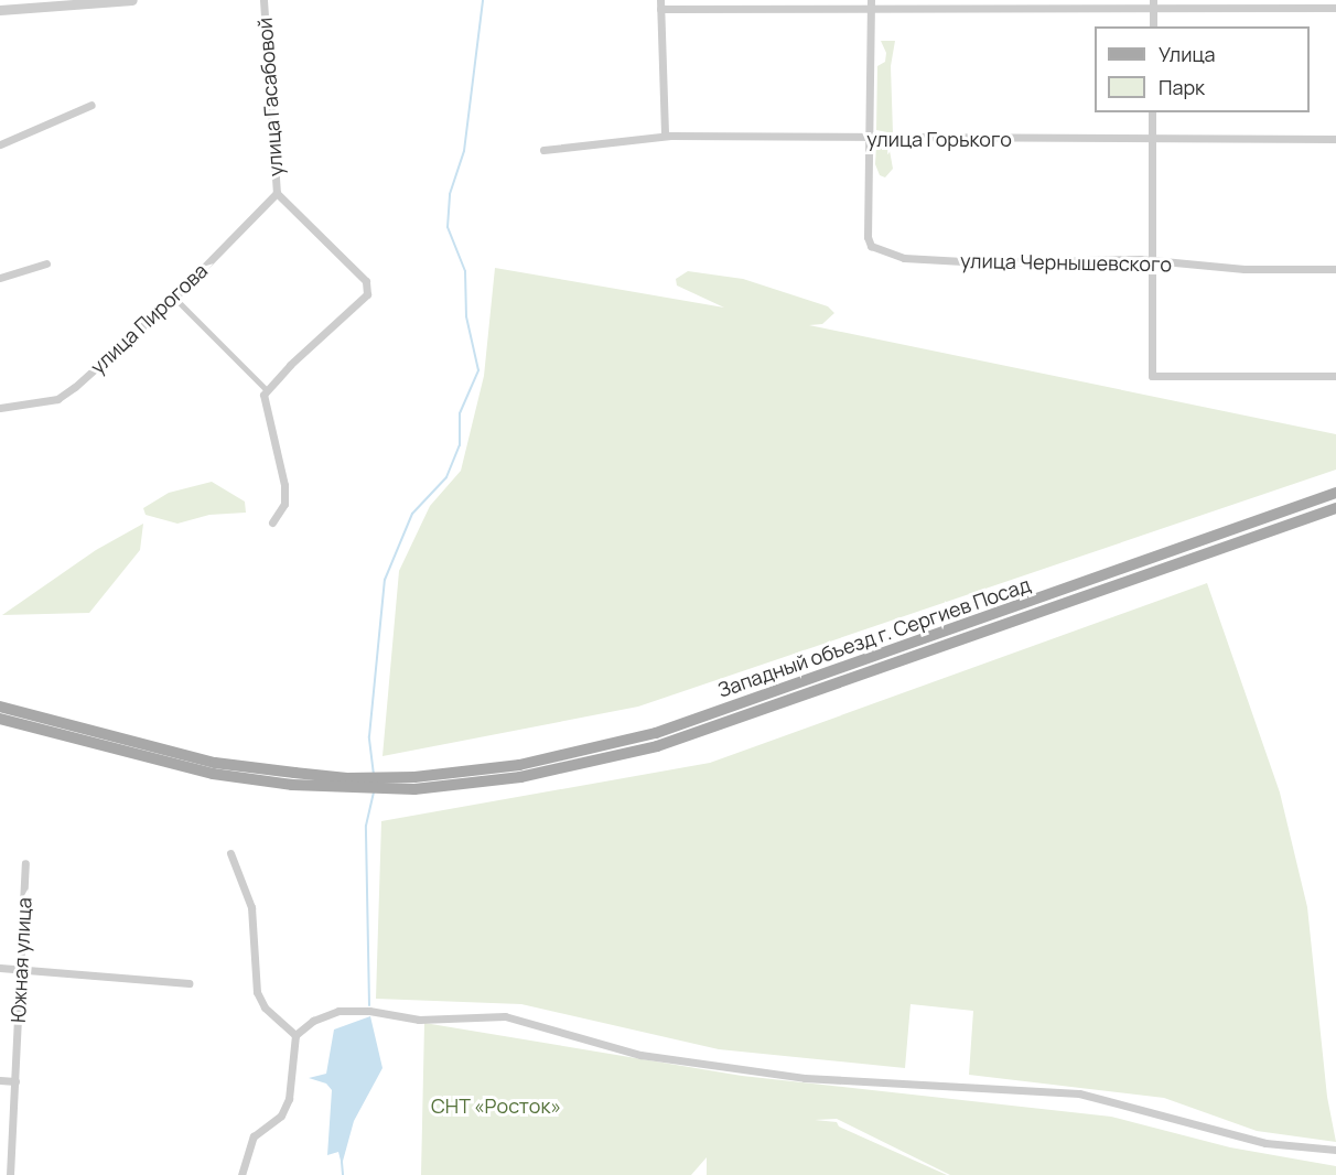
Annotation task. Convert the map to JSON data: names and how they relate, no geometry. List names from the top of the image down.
{
  "streets": {
    "main road": ["Западный объезд г. Сергиев Посад"],
    "street": [
      "улица Гасабовой",
      "улица Горького",
      "улица Чернышевского",
      "улица Пирогова",
      "Южная улица"
    ]
  },
  "crossings": [
    ["улица Гасабовой", "улица Пирогова"],
    ["улица Горького", "улица Чернышевского"]
  ],
  "parks": ["СНТ «Росток»"],
  "legend": ["Улица", "Парк"]
}
